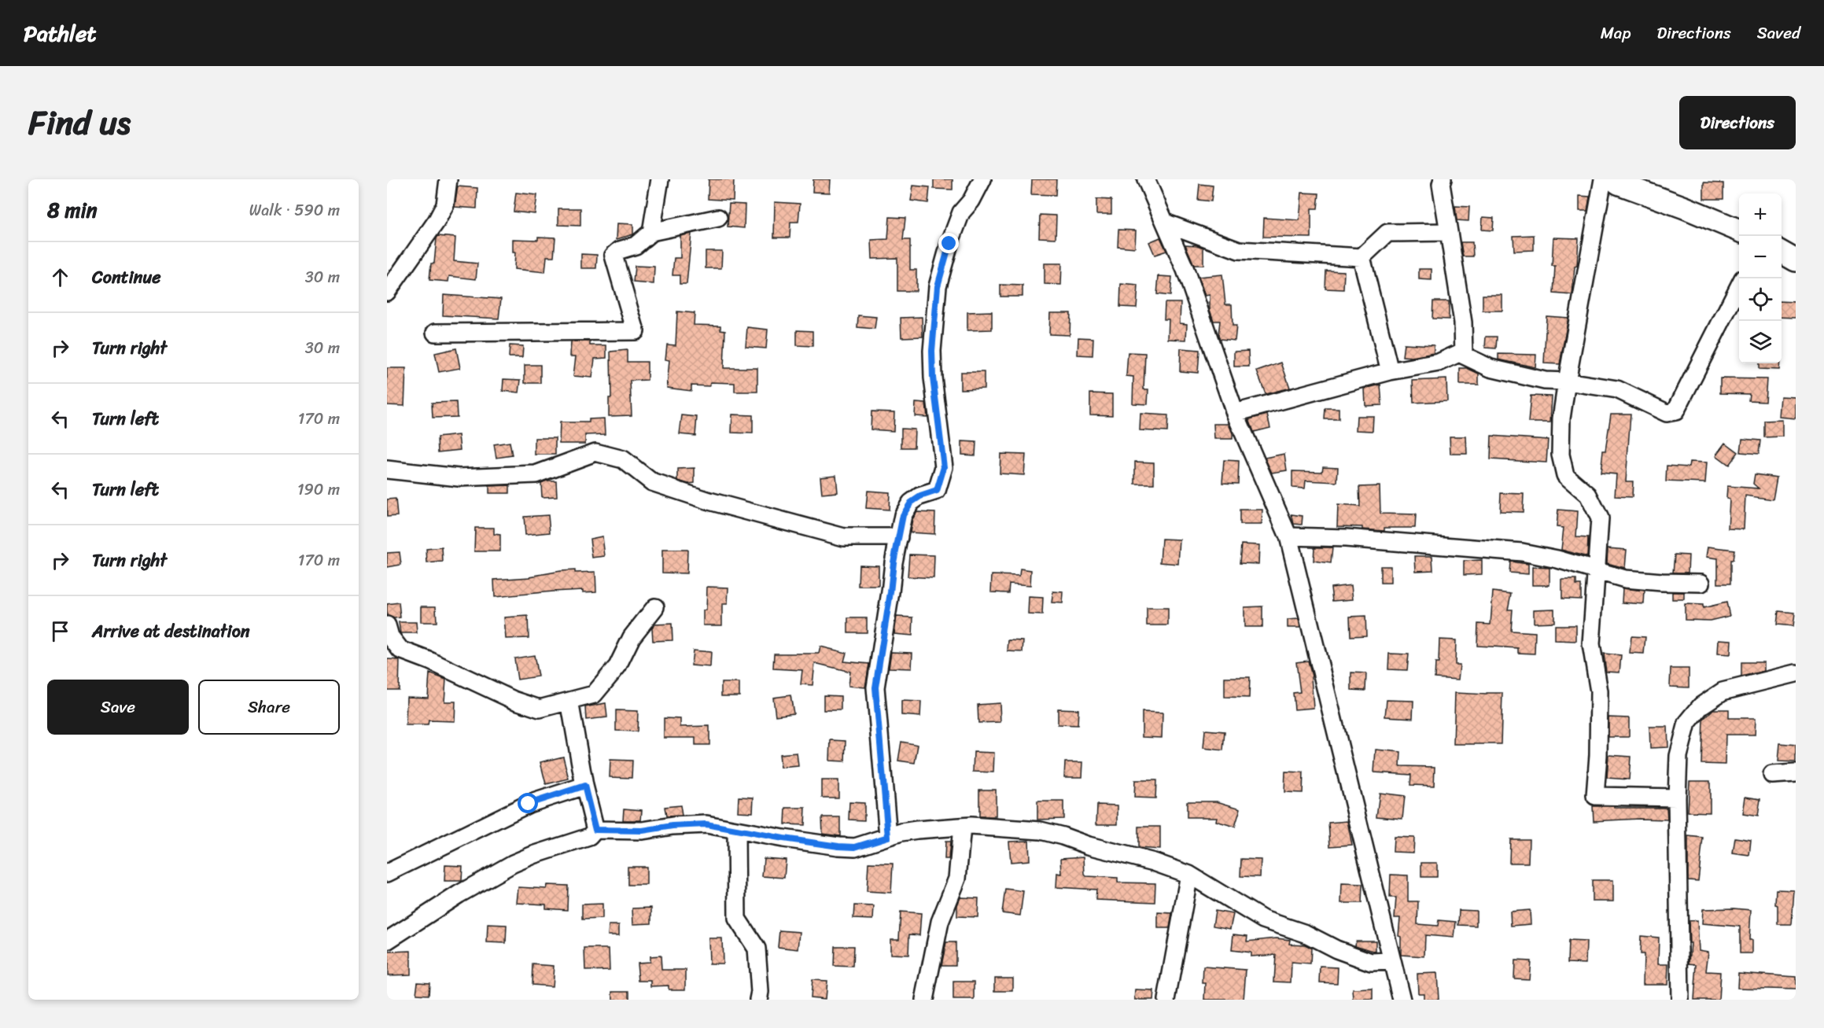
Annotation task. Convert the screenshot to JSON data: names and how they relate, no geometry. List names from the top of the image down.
{
  "page": {
    "header": "Pathlet",
    "nav": ["Map", "Directions", "Saved"],
    "title": "Find us",
    "buttons": [
      "Directions",
      ["Save", "Share"]
    ],
    "heading": ["8 min", "Walk · 590 m"],
    "map_buttons": ["+", "−"],
    "list": [
      ["Continue", "30 m"],
      ["Turn right", "30 m"],
      ["Turn left", "170 m"],
      ["Turn left", "190 m"],
      ["Turn right", "170 m"],
      "Arrive at destination"
    ]
  }
}
